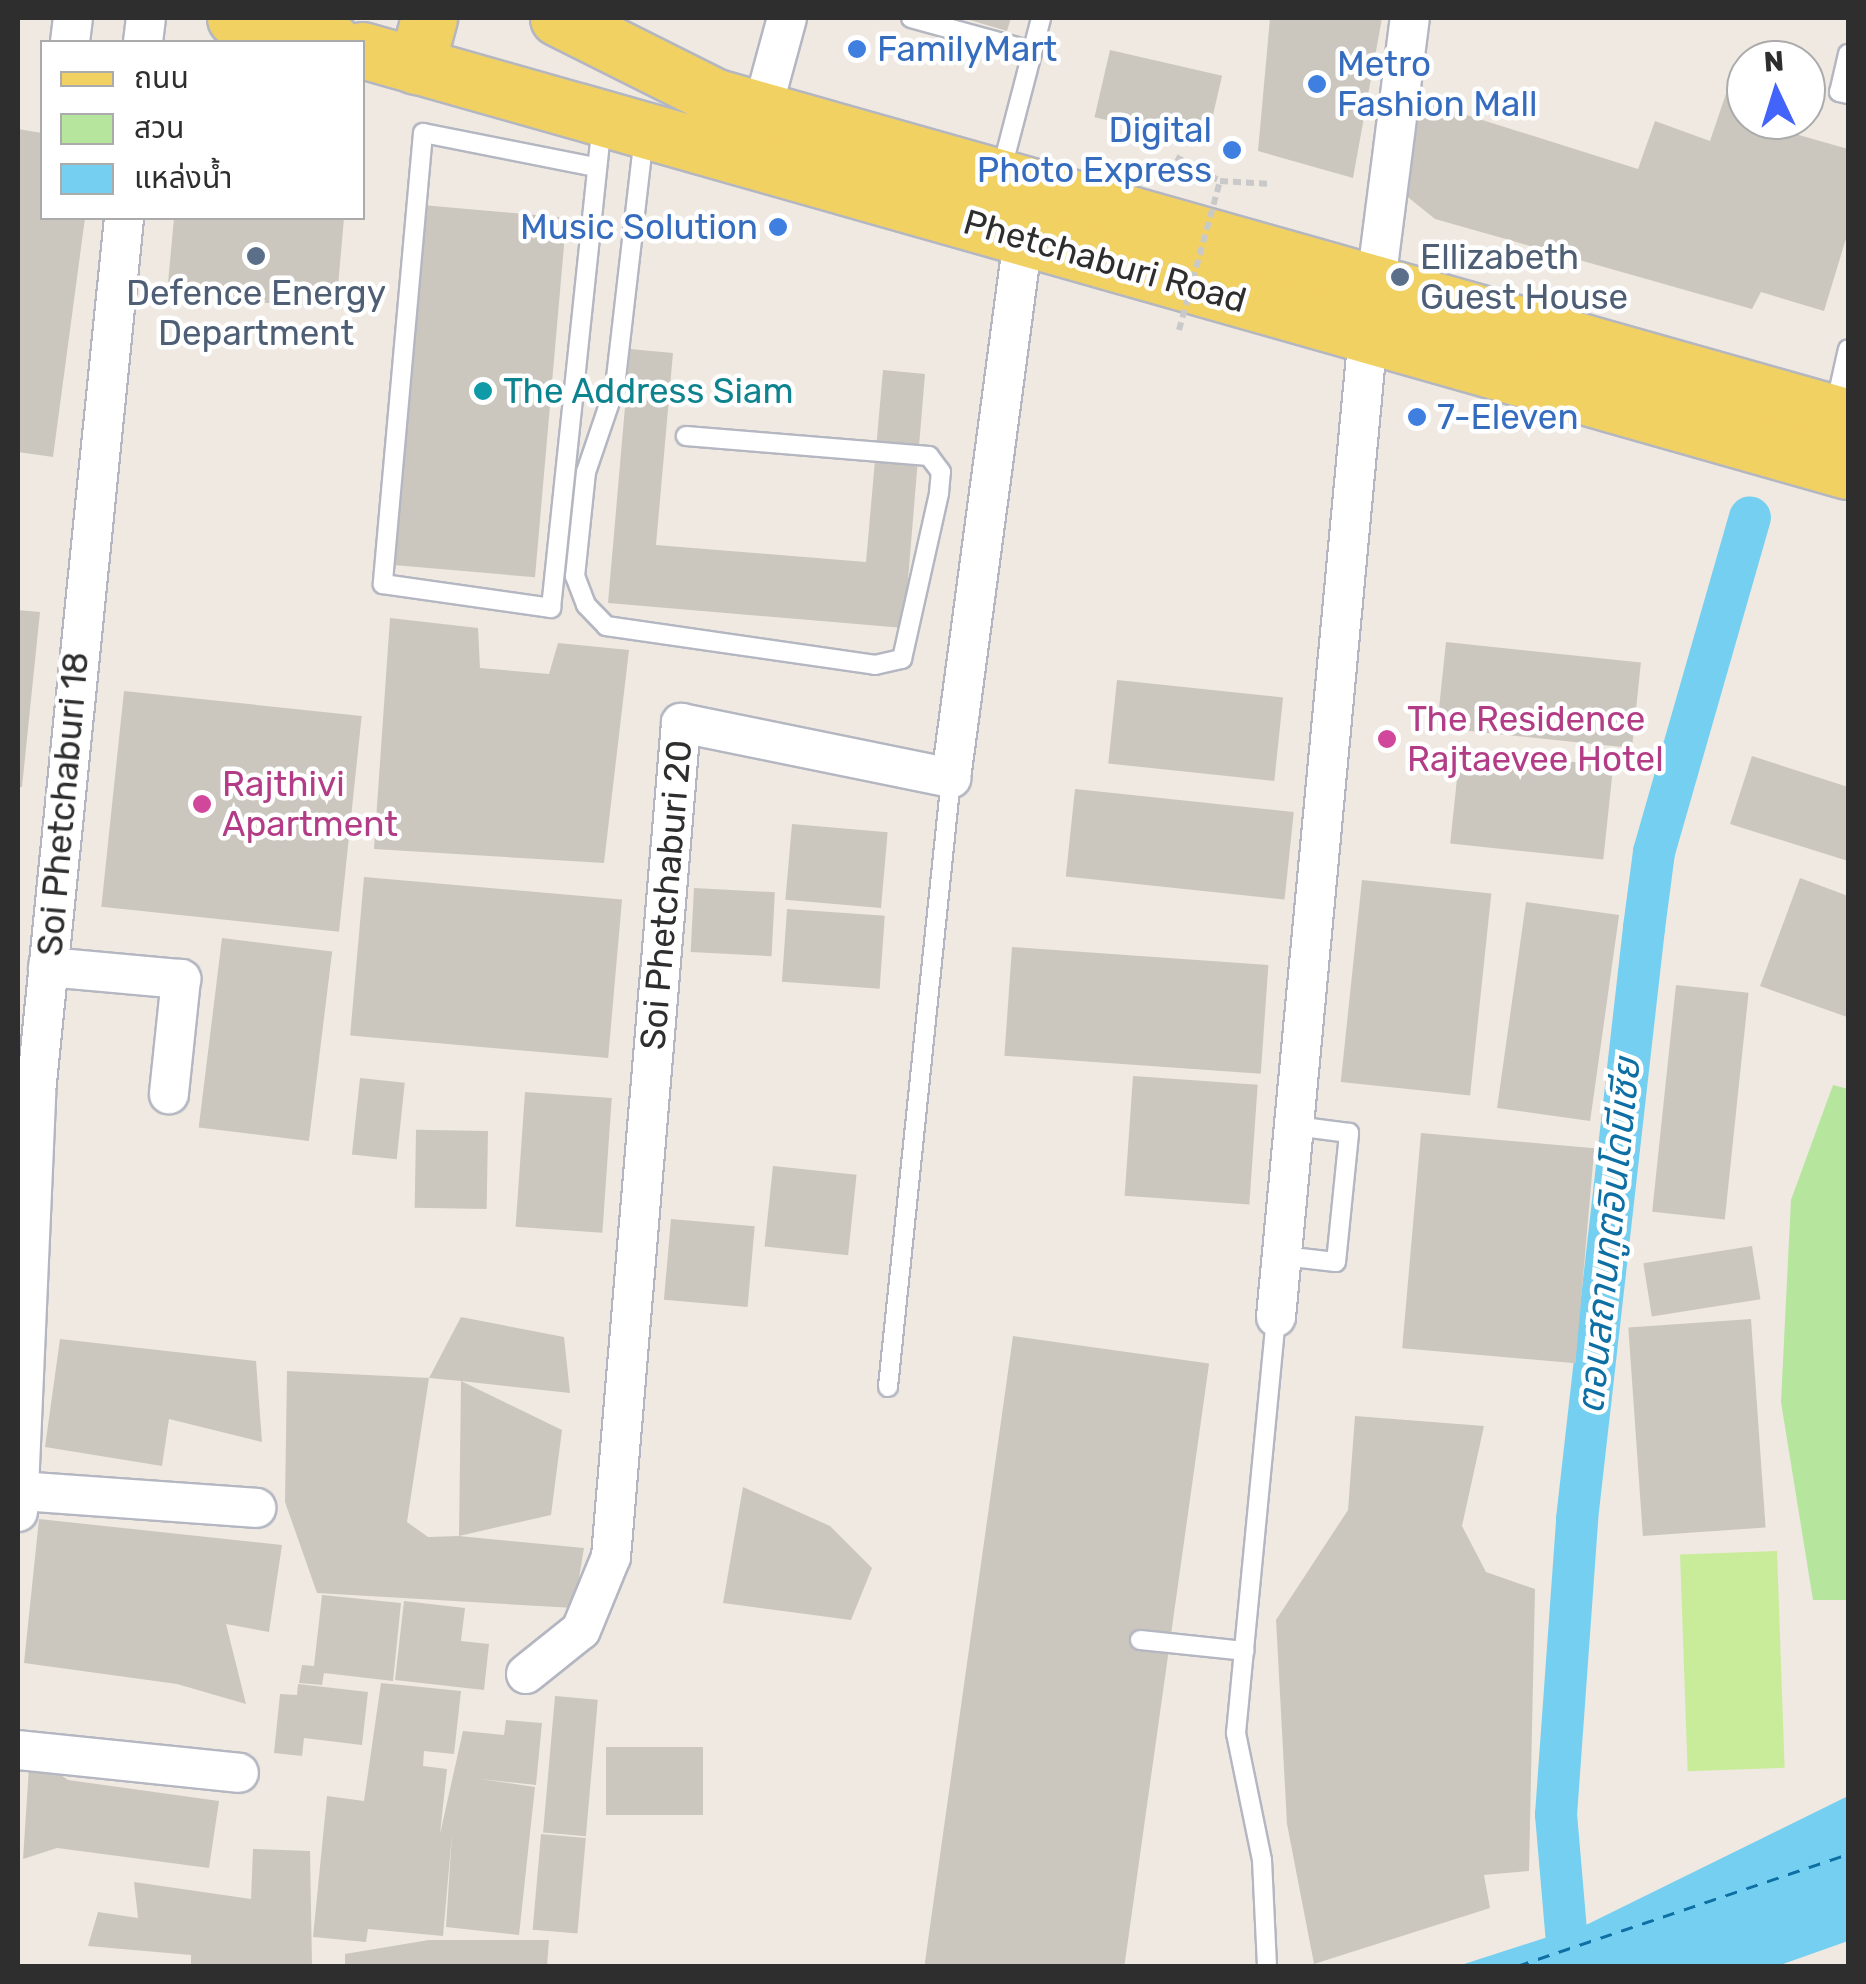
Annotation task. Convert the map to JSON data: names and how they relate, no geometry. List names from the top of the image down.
{
  "streets": {
    "main road": ["Phetchaburi Road"],
    "street": ["Soi Phetchaburi 18", "Soi Phetchaburi 20"]
  },
  "water": ["ตอนสถานทูตอินโดนีเซีย"],
  "places": [
    "FamilyMart",
    "Metro Fashion Mall",
    "Digital Photo Express",
    "Music Solution",
    "Defence Energy Department",
    "Ellizabeth Guest House",
    "The Address Siam",
    "7-Eleven",
    "The Residence Rajtaevee Hotel",
    "Rajthivi Apartment"
  ],
  "legend": ["ถนน", "สวน", "แหล่งน้ำ"],
  "north": "top"
}
